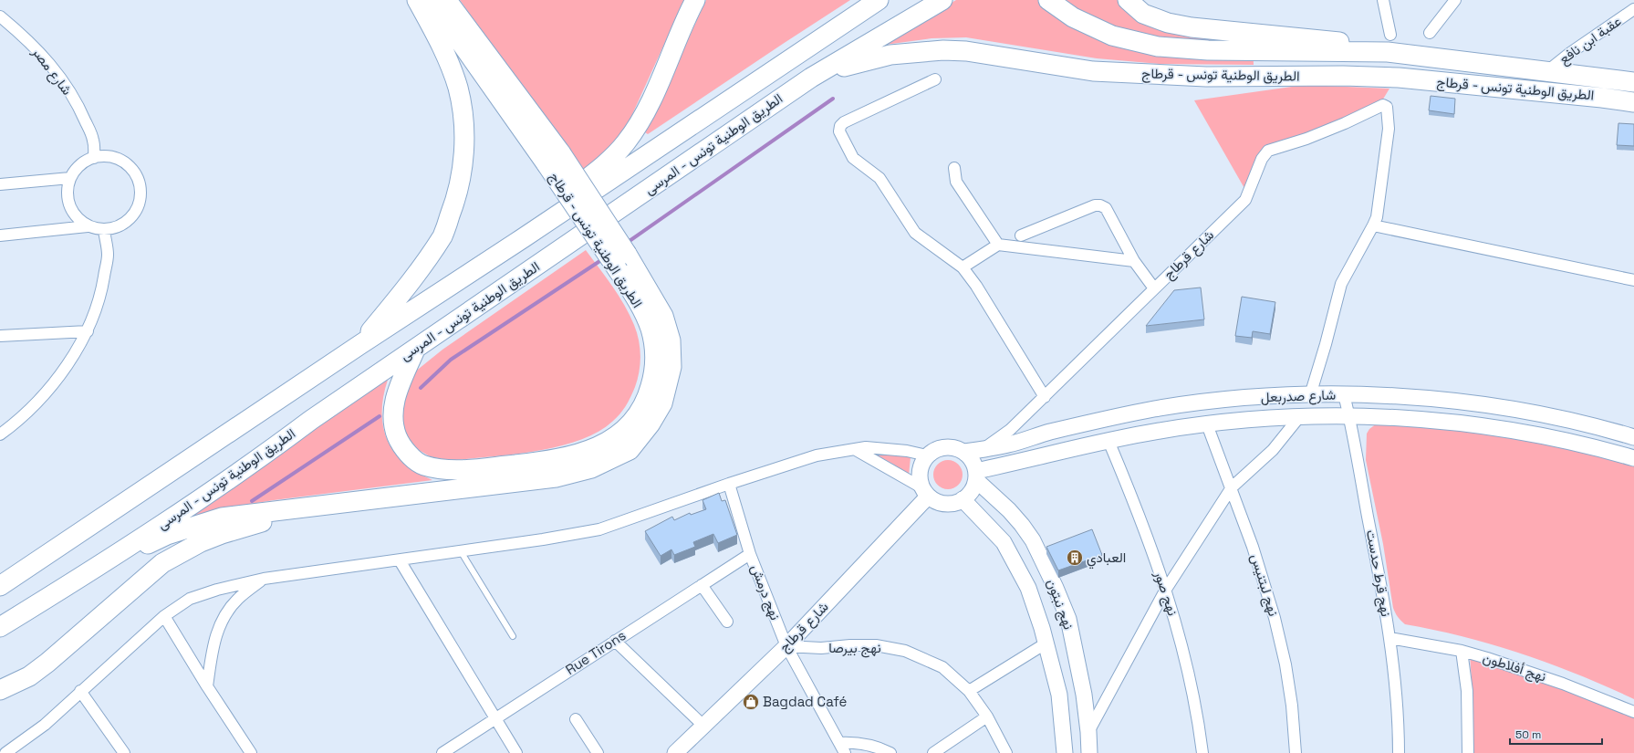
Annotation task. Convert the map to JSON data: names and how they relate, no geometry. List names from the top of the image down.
{
  "streets": {
    "highway": ["الطريق الوطنية تونس - قرطاج", "الطريق الوطنية تونس - المرسى"],
    "street": [
      "عقبة ابن نافع",
      "شارع مصر",
      "شارع قرطاج",
      "شارع صدربعل",
      "نهج قرط حدست",
      "نهج لبتنيس",
      "نهج درمش",
      "نهج صور",
      "نهج نبتون",
      "نهج بيرصا",
      "Rue Tirons",
      "نهج أفلاطون"
    ]
  },
  "crossings": [
    ["عقبة ابن نافع", "الطريق الوطنية تونس - قرطاج"],
    ["الطريق الوطنية تونس - قرطاج", "الطريق الوطنية تونس - المرسى"],
    ["شارع قرطاج", "شارع صدربعل"],
    ["شارع قرطاج", "نهج درمش"],
    ["شارع قرطاج", "نهج نبتون"],
    ["شارع قرطاج", "نهج بيرصا"],
    ["شارع صدربعل", "نهج قرط حدست"],
    ["شارع صدربعل", "نهج لبتنيس"],
    ["شارع صدربعل", "نهج صور"],
    ["شارع صدربعل", "نهج نبتون"],
    ["نهج قرط حدست", "نهج أفلاطون"],
    ["نهج درمش", "نهج بيرصا"],
    ["نهج درمش", "Rue Tirons"]
  ],
  "places": {
    "building": ["العبادي"],
    "shop": ["Bagdad Café"]
  },
  "scale_bar": "50 m"
}
